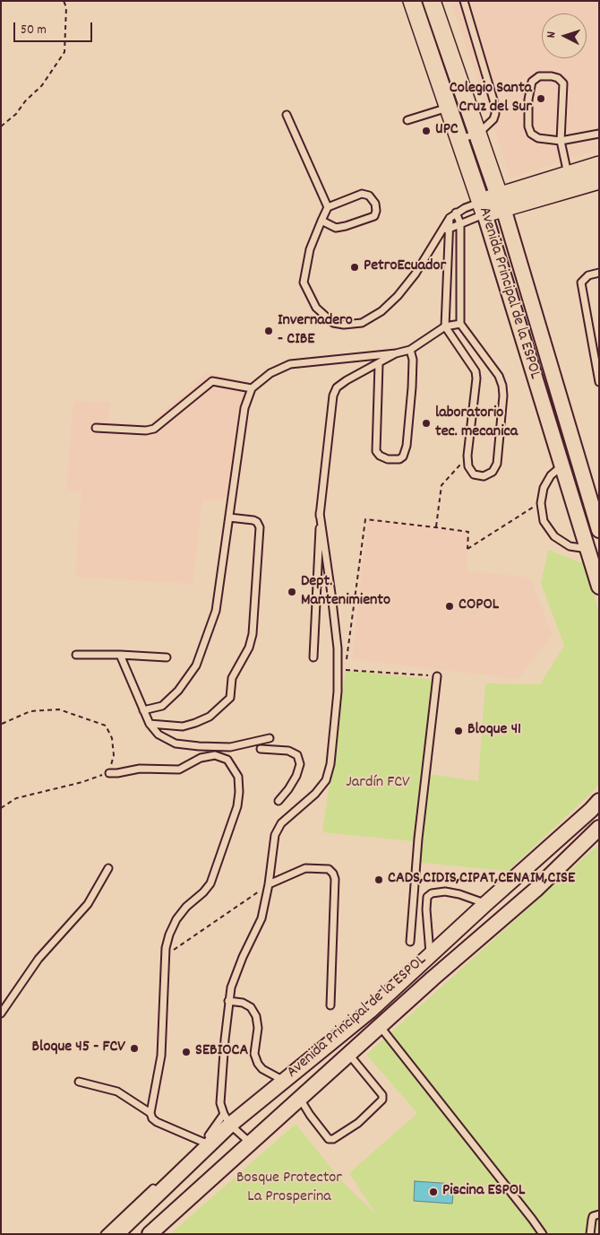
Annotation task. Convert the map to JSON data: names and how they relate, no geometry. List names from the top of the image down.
{
  "streets": {
    "main road": ["Avenida Principal de la ESPOL"]
  },
  "parks": ["Jardín FCV", "Bosque Protector La Prosperina"],
  "places": [
    "Colegio Santa Cruz del Sur",
    "UPC",
    "PetroEcuador",
    "Invernadero - CIBE",
    "laboratorio tec. mecanica",
    "Dept. Mantenimiento",
    "COPOL",
    "Bloque 41",
    "CADS,CIDIS,CIPAT,CENAIM,CISE",
    "Bloque 45 - FCV",
    "SEBIOCA",
    "Piscina ESPOL"
  ],
  "scale_bar": "50 m",
  "north": "left"
}
